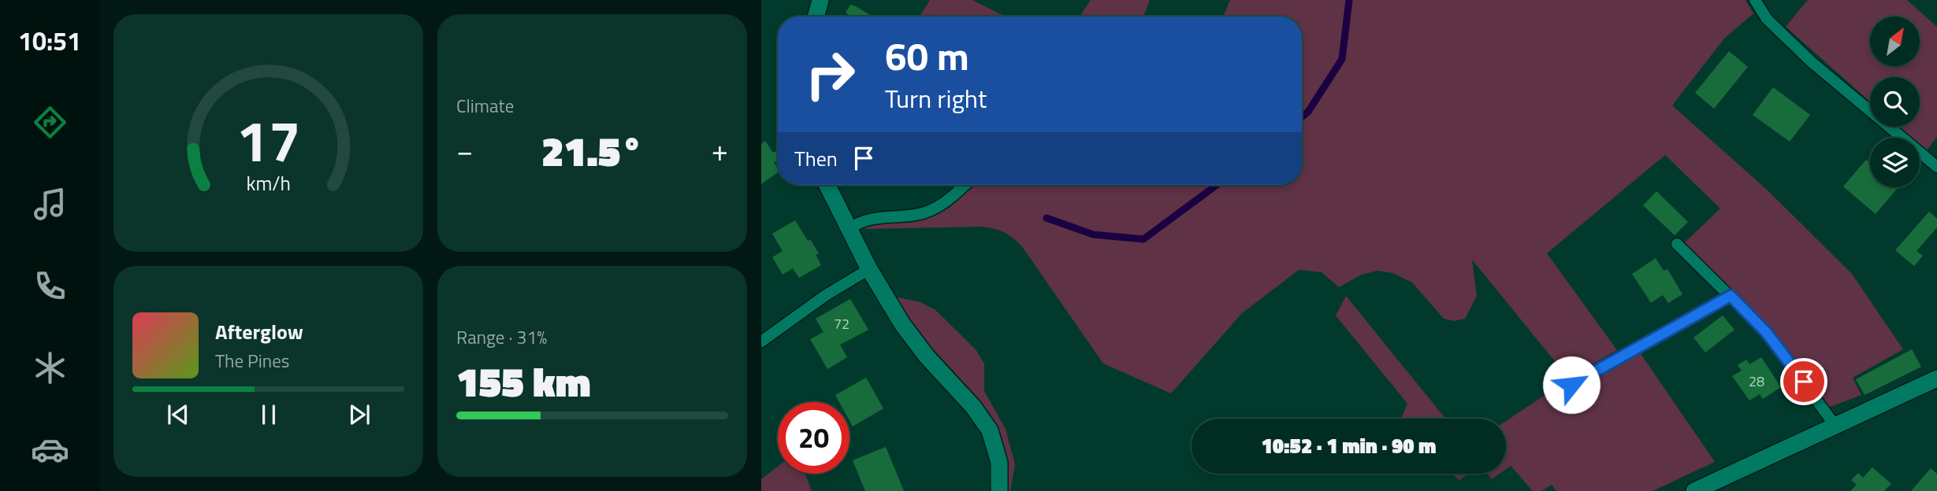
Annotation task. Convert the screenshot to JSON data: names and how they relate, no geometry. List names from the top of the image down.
{
  "house_numbers": ["72", "28"],
  "north": "top right",
  "page": {
    "tabs": "10:51",
    "tile": [
      "Climate",
      ["Range · 31%", "155 km"]
    ],
    "turn": ["60 m", "Turn right"],
    "heat": ["−", "21.5°", "+"],
    "then": "Then",
    "song": ["Afterglow", "The Pines"],
    "limit": "20",
    "trip": "10:52 · 1 min · 90 m",
    "gauge": ["17", "km/h"]
  }
}
